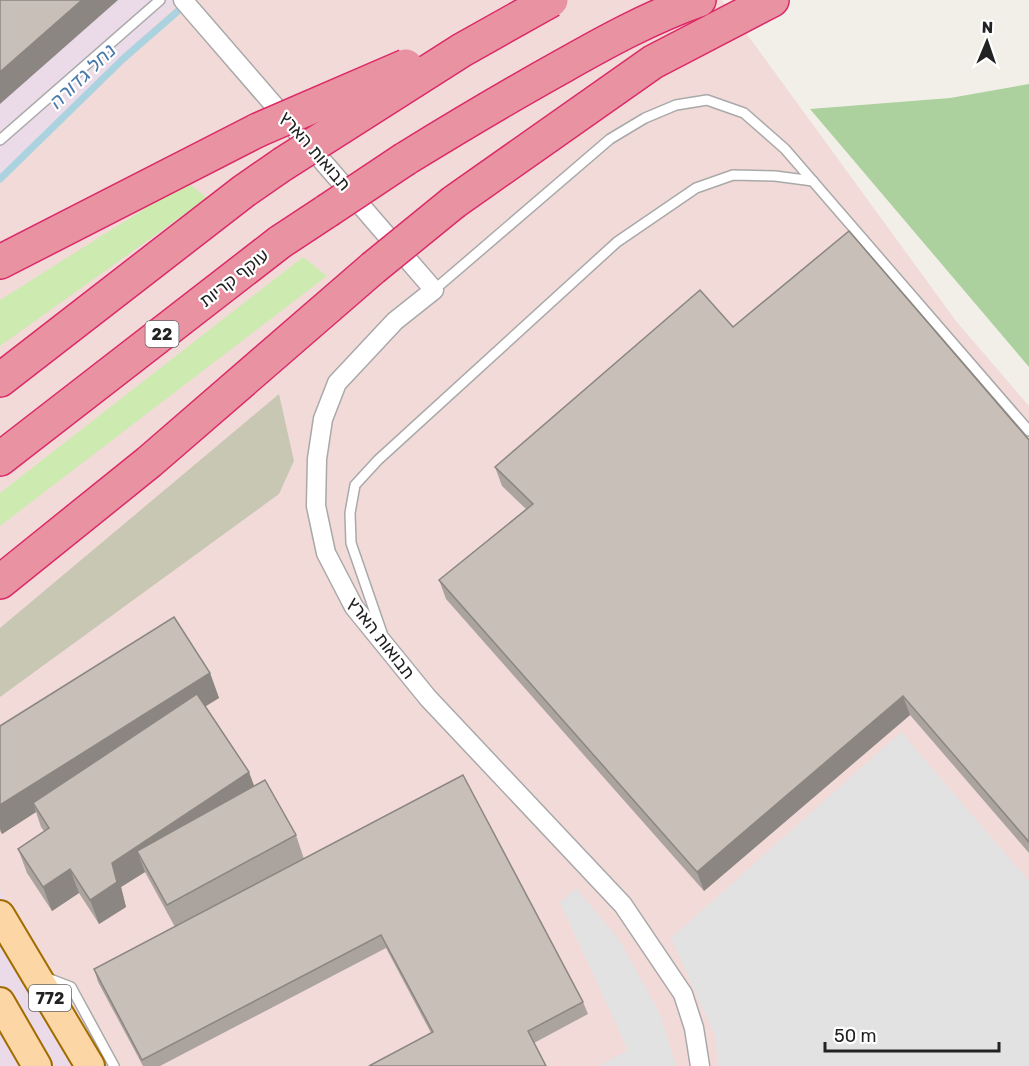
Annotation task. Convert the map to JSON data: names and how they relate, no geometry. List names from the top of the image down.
{
  "streets": {
    "highway": ["עוקף קריות", "22"],
    "main road": ["772"],
    "street": ["תבואות הארץ"]
  },
  "water": ["נחל גדורה"],
  "scale_bar": "50 m",
  "north": "top"
}
